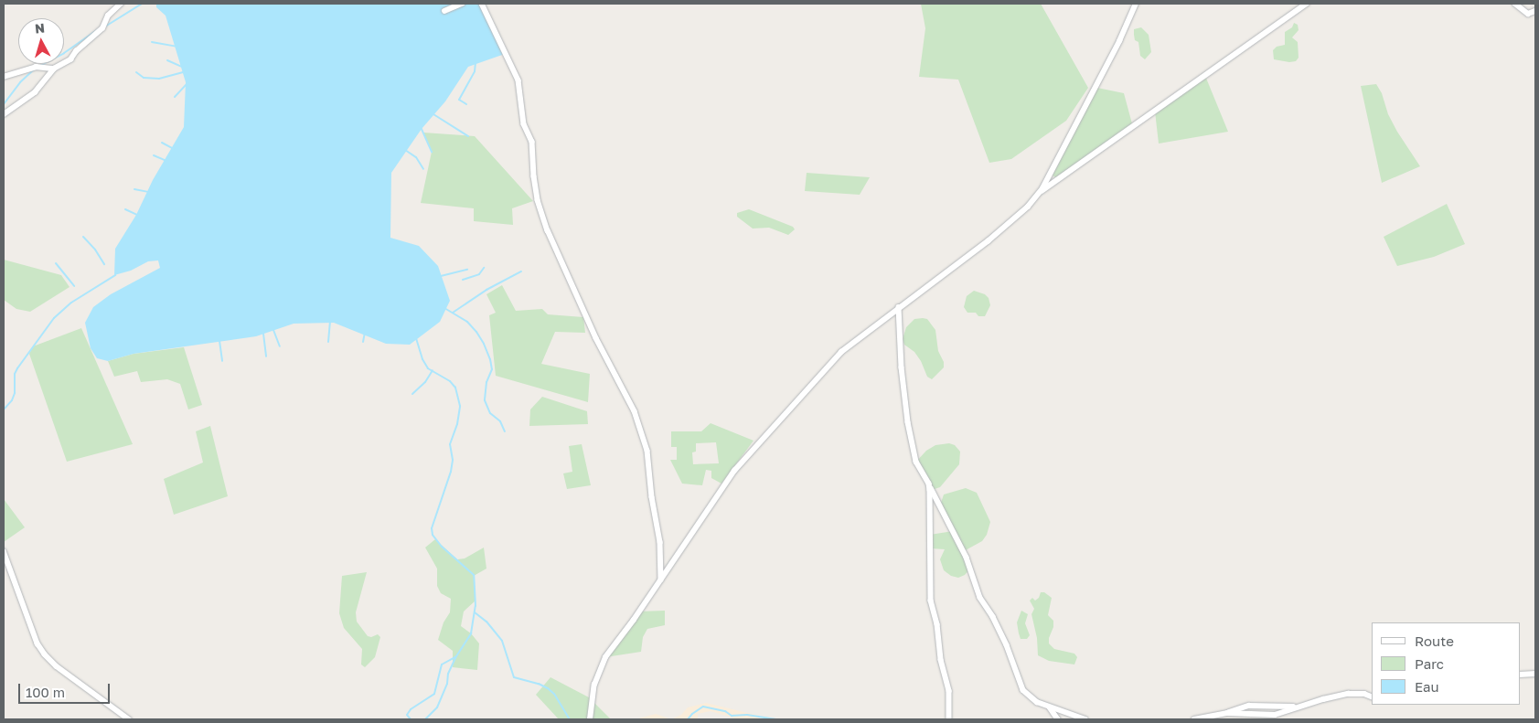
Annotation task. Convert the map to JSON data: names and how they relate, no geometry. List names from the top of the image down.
{
  "legend": ["Route", "Parc", "Eau"],
  "scale_bar": "100 m",
  "north": "top"
}
